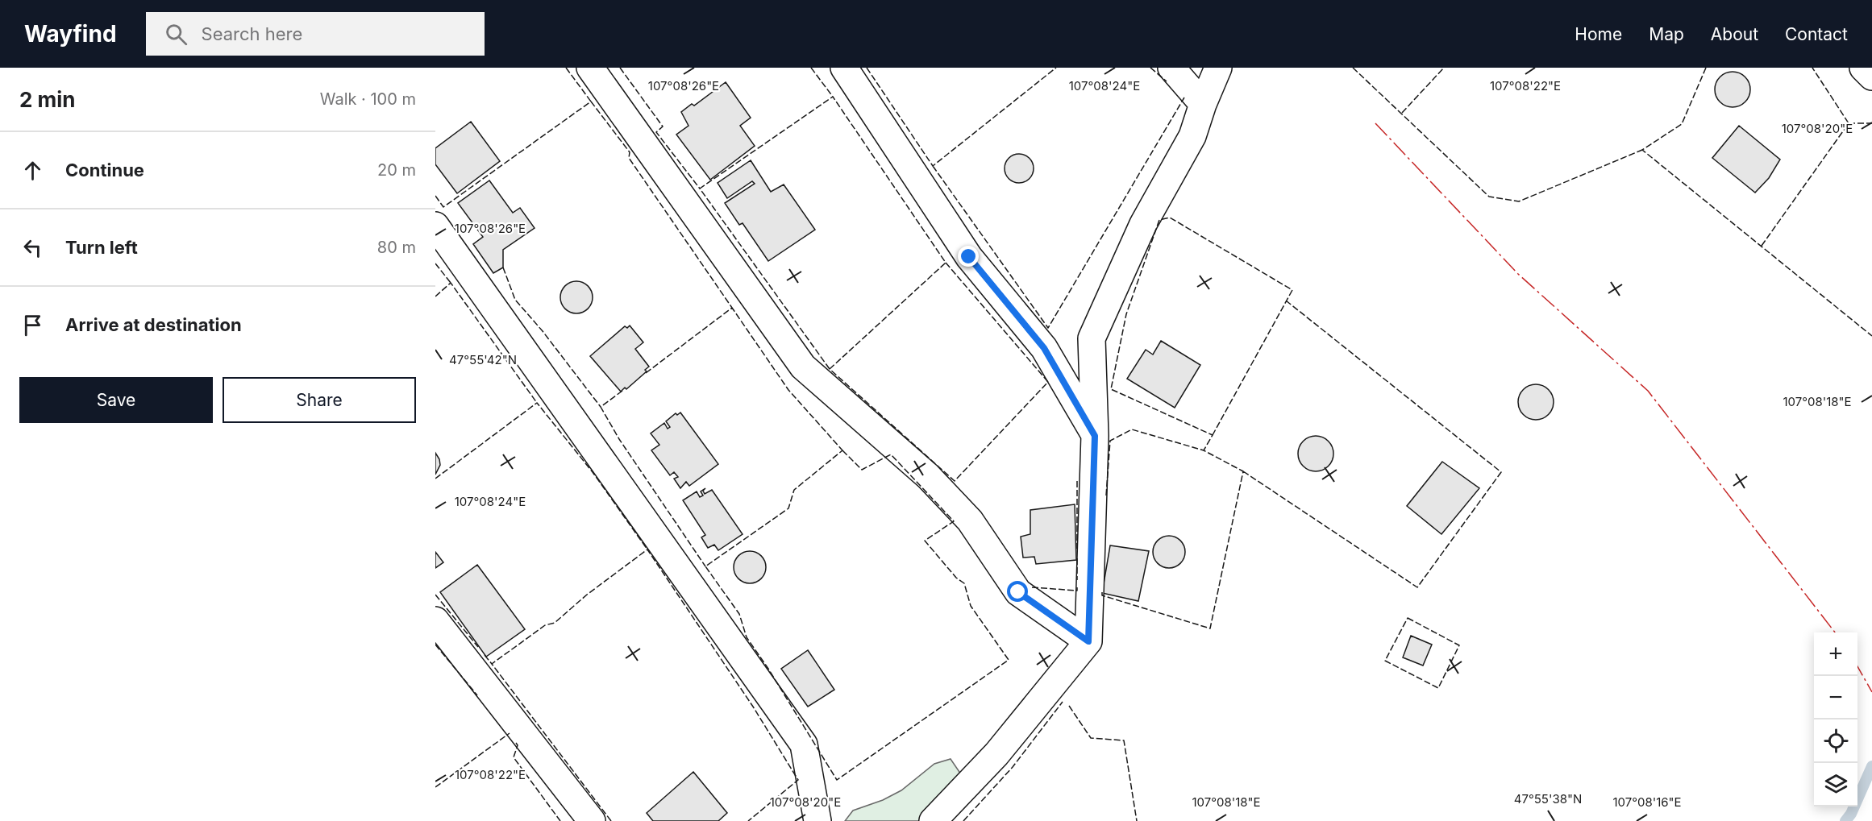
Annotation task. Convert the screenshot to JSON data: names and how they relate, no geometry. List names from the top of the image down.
{
  "page": {
    "header": "Wayfind",
    "search": "Search here",
    "nav": [
      "Home",
      "Map",
      "About",
      "Contact"
    ],
    "heading": ["2 min", "Walk · 100 m"],
    "list": [
      ["Continue", "20 m"],
      ["Turn left", "80 m"],
      "Arrive at destination"
    ],
    "buttons": ["Save", "Share"],
    "map_buttons": ["+", "−"]
  },
  "coordinates": [
    "107°08'22\"E",
    "107°08'26\"E",
    "107°08'24\"E",
    "107°08'20\"E",
    "47°55'42\"N",
    "107°08'18\"E",
    "47°55'38\"N",
    "107°08'16\"E"
  ]
}
